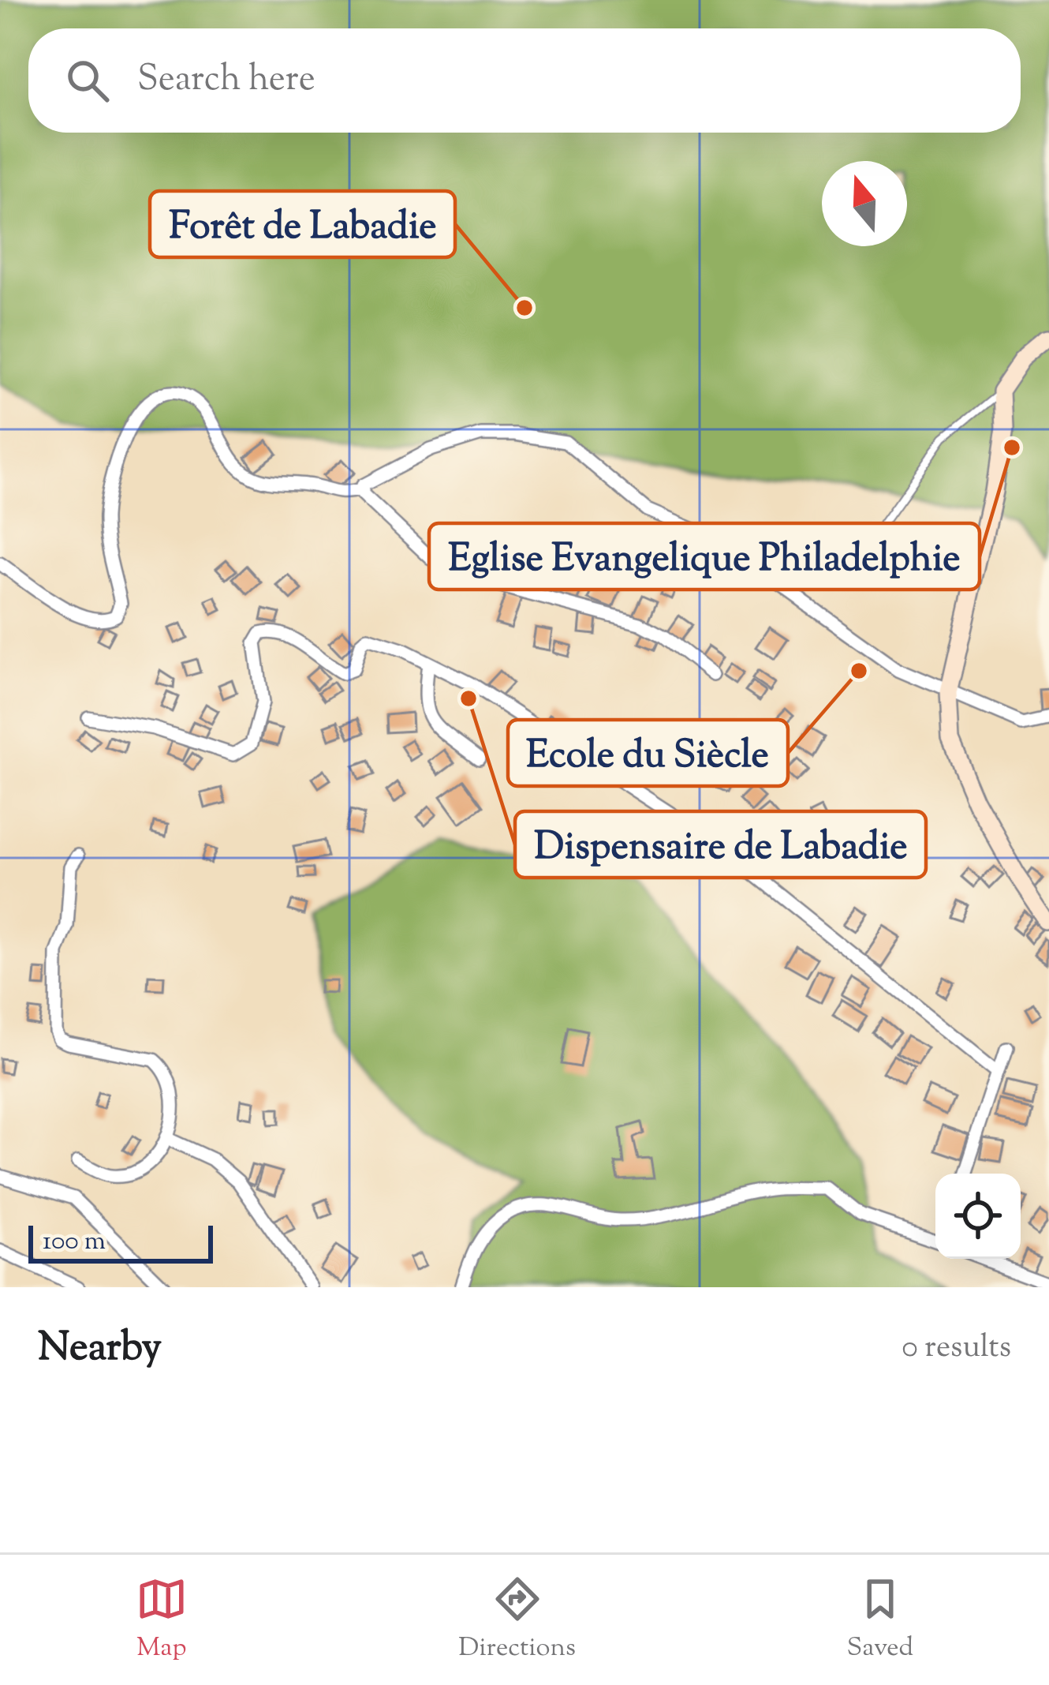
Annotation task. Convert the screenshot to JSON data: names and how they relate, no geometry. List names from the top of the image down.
{
  "places": [
    "Forêt de Labadie",
    "Eglise Evangelique Philadelphie",
    "Ecole du Siècle",
    "Dispensaire de Labadie"
  ],
  "scale_bar": "100 m",
  "north": "top",
  "page": {
    "search": "Search here",
    "scale": "100 m",
    "heading": ["Nearby", "0 results"],
    "nav": ["Map", "Directions", "Saved"]
  }
}
